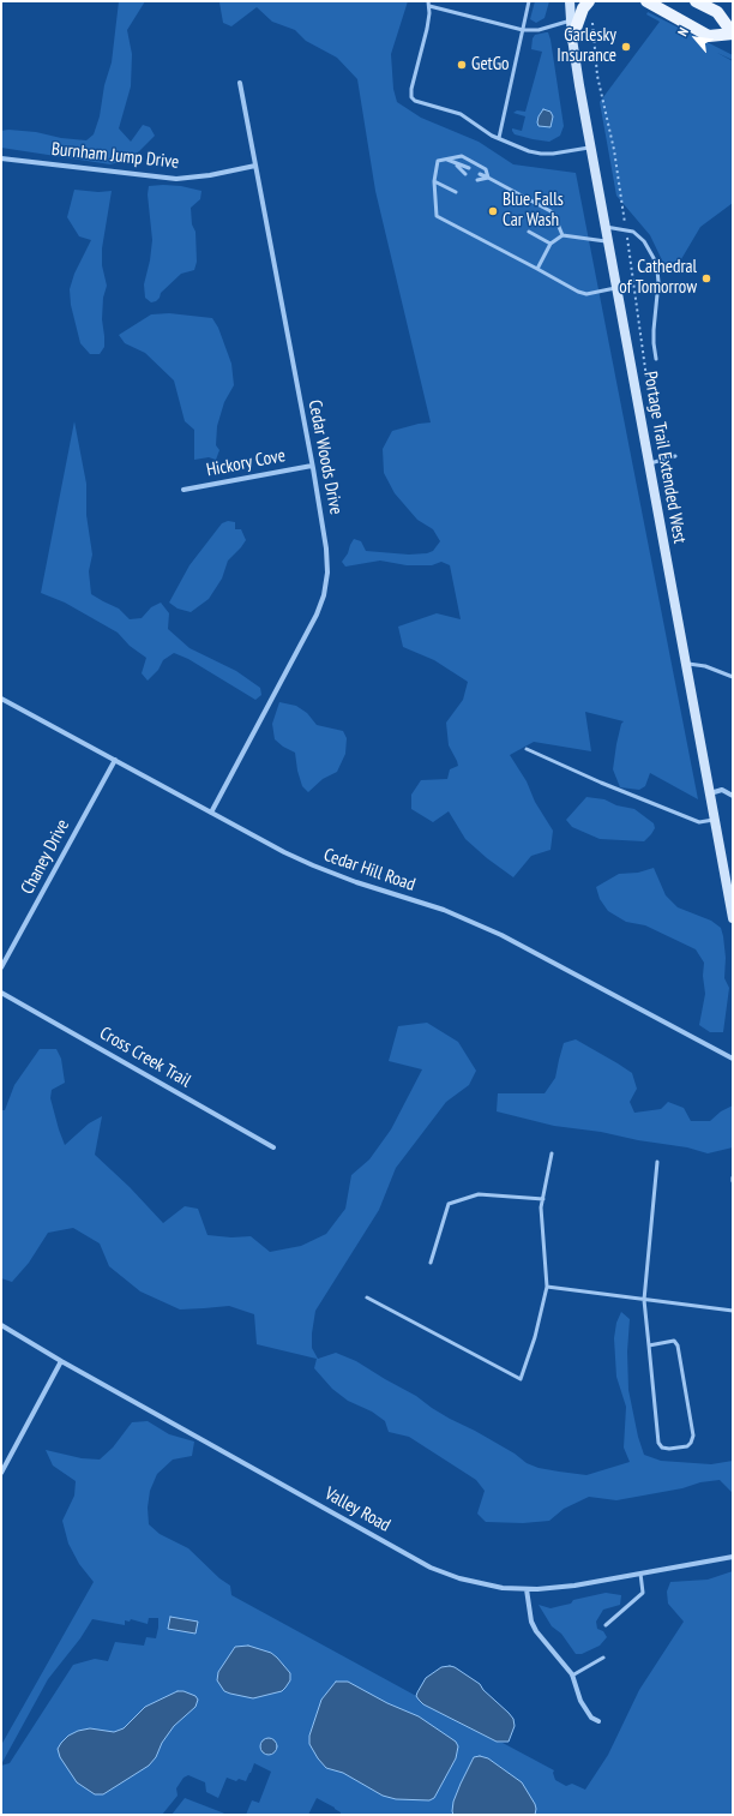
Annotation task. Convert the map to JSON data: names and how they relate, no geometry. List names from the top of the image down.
{
  "streets": {
    "main road": ["Portage Trail Extended West"],
    "street": [
      "Burnham Jump Drive",
      "Cedar Woods Drive",
      "Hickory Cove",
      "Chaney Drive",
      "Cedar Hill Road",
      "Cross Creek Trail",
      "Valley Road"
    ]
  },
  "crossings": [
    ["Burnham Jump Drive", "Cedar Woods Drive"],
    ["Cedar Woods Drive", "Hickory Cove"],
    ["Cedar Woods Drive", "Cedar Hill Road"],
    ["Chaney Drive", "Cedar Hill Road"]
  ],
  "places": [
    "Garlesky Insurance",
    "GetGo",
    "Blue Falls Car Wash",
    "Cathedral of Tomorrow"
  ],
  "north": "top left"
}
